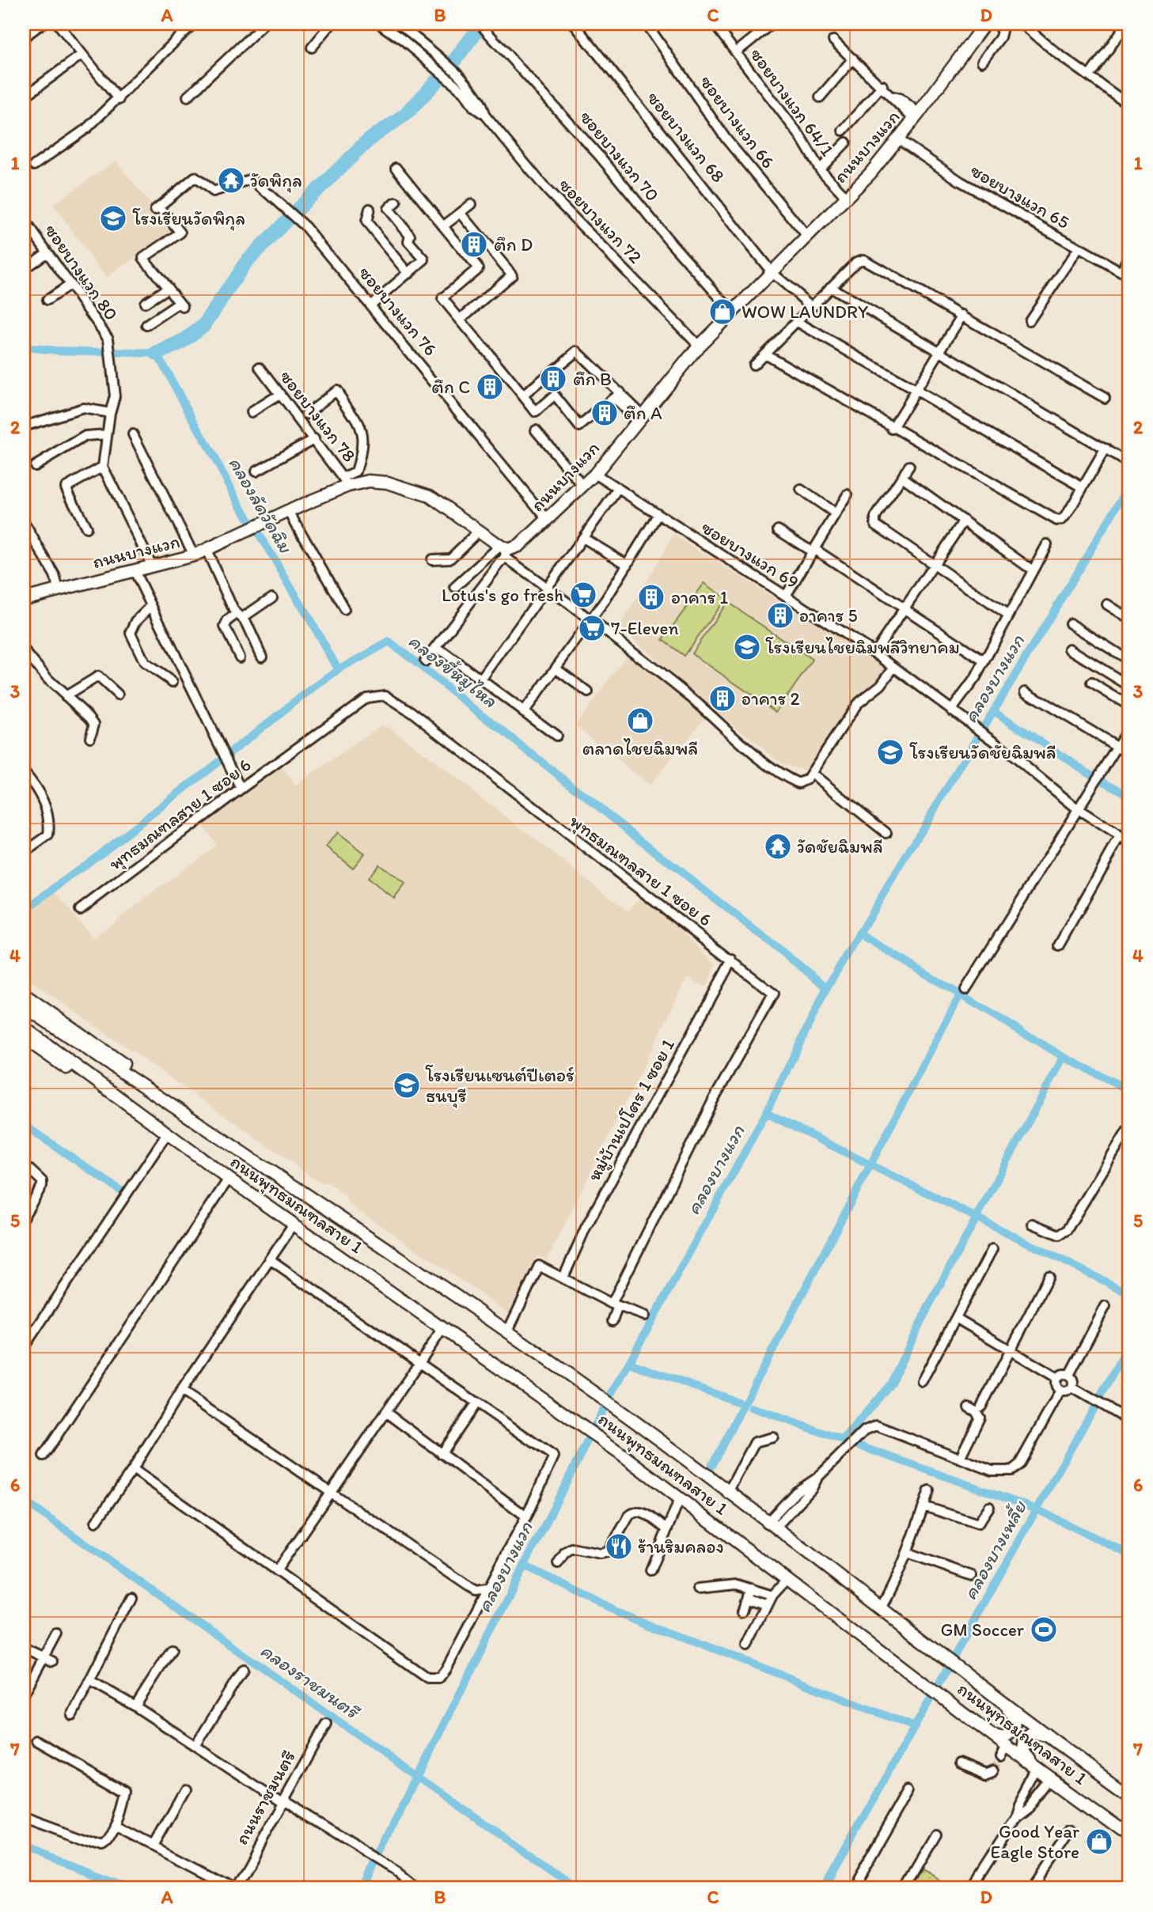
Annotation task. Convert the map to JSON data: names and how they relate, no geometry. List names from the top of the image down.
{
  "streets": {
    "main road": ["ถนนบางแวก", "ถนนพุทธมณฑลสาย 1"],
    "street": [
      "ซอยบางแวก 64/1",
      "ซอยบางแวก 66",
      "ซอยบางแวก 68",
      "ซอยบางแวก 70",
      "ซอยบางแวก 65",
      "ซอยบางแวก 72",
      "ซอยบางแวก 80",
      "ซอยบางแวก 76",
      "ซอยบางแวก 78",
      "ซอยบางแวก 69",
      "พุทธมณฑลสาย 1 ซอย 6",
      "หมู่บ้านเปโตร 1 ซอย 1",
      "ถนนราชมนตรี"
    ]
  },
  "crossings": [
    ["ซอยบางแวก 64/1", "ถนนบางแวก"],
    ["ซอยบางแวก 66", "ถนนบางแวก"],
    ["ซอยบางแวก 68", "ถนนบางแวก"],
    ["ถนนบางแวก", "ซอยบางแวก 70"],
    ["ถนนบางแวก", "ซอยบางแวก 65"],
    ["ถนนบางแวก", "ซอยบางแวก 72"],
    ["ถนนบางแวก", "ซอยบางแวก 76"],
    ["ถนนบางแวก", "ซอยบางแวก 78"],
    ["ถนนบางแวก", "ซอยบางแวก 69"],
    ["พุทธมณฑลสาย 1 ซอย 6", "หมู่บ้านเปโตร 1 ซอย 1"]
  ],
  "water": [
    "คลองลัดวัดฉิม",
    "คลองขี้หมูไหล",
    "คลองบางแวก",
    "คลองบางเพลี้ย",
    "คลองราชมนตรี"
  ],
  "places": {
    "temple": ["วัดพิกุล", "วัดชัยฉิมพลี"],
    "school or university": [
      "โรงเรียนวัดพิกุล",
      "โรงเรียนไชยฉิมพลีวิทยาคม",
      "โรงเรียนวัดชัยฉิมพลี",
      "โรงเรียนเซนต์ปีเตอร์ ธนบุรี"
    ],
    "building": [
      "ตึก D",
      "ตึก B",
      "ตึก C",
      "ตึก A",
      "อาคาร 1",
      "อาคาร 5",
      "อาคาร 2"
    ],
    "shop": ["WOW LAUNDRY", "ตลาดไชยฉิมพลี", "Good Year Eagle Store"],
    "supermarket": ["Lotus's go fresh", "7-Eleven"],
    "restaurant": ["ร้านริมคลอง"],
    "sports": ["GM Soccer"]
  },
  "grid": {
    "columns": [
      "A",
      "B",
      "C",
      "D"
    ],
    "rows": [
      "1",
      "2",
      "3",
      "4",
      "5",
      "6",
      "7"
    ]
  }
}
